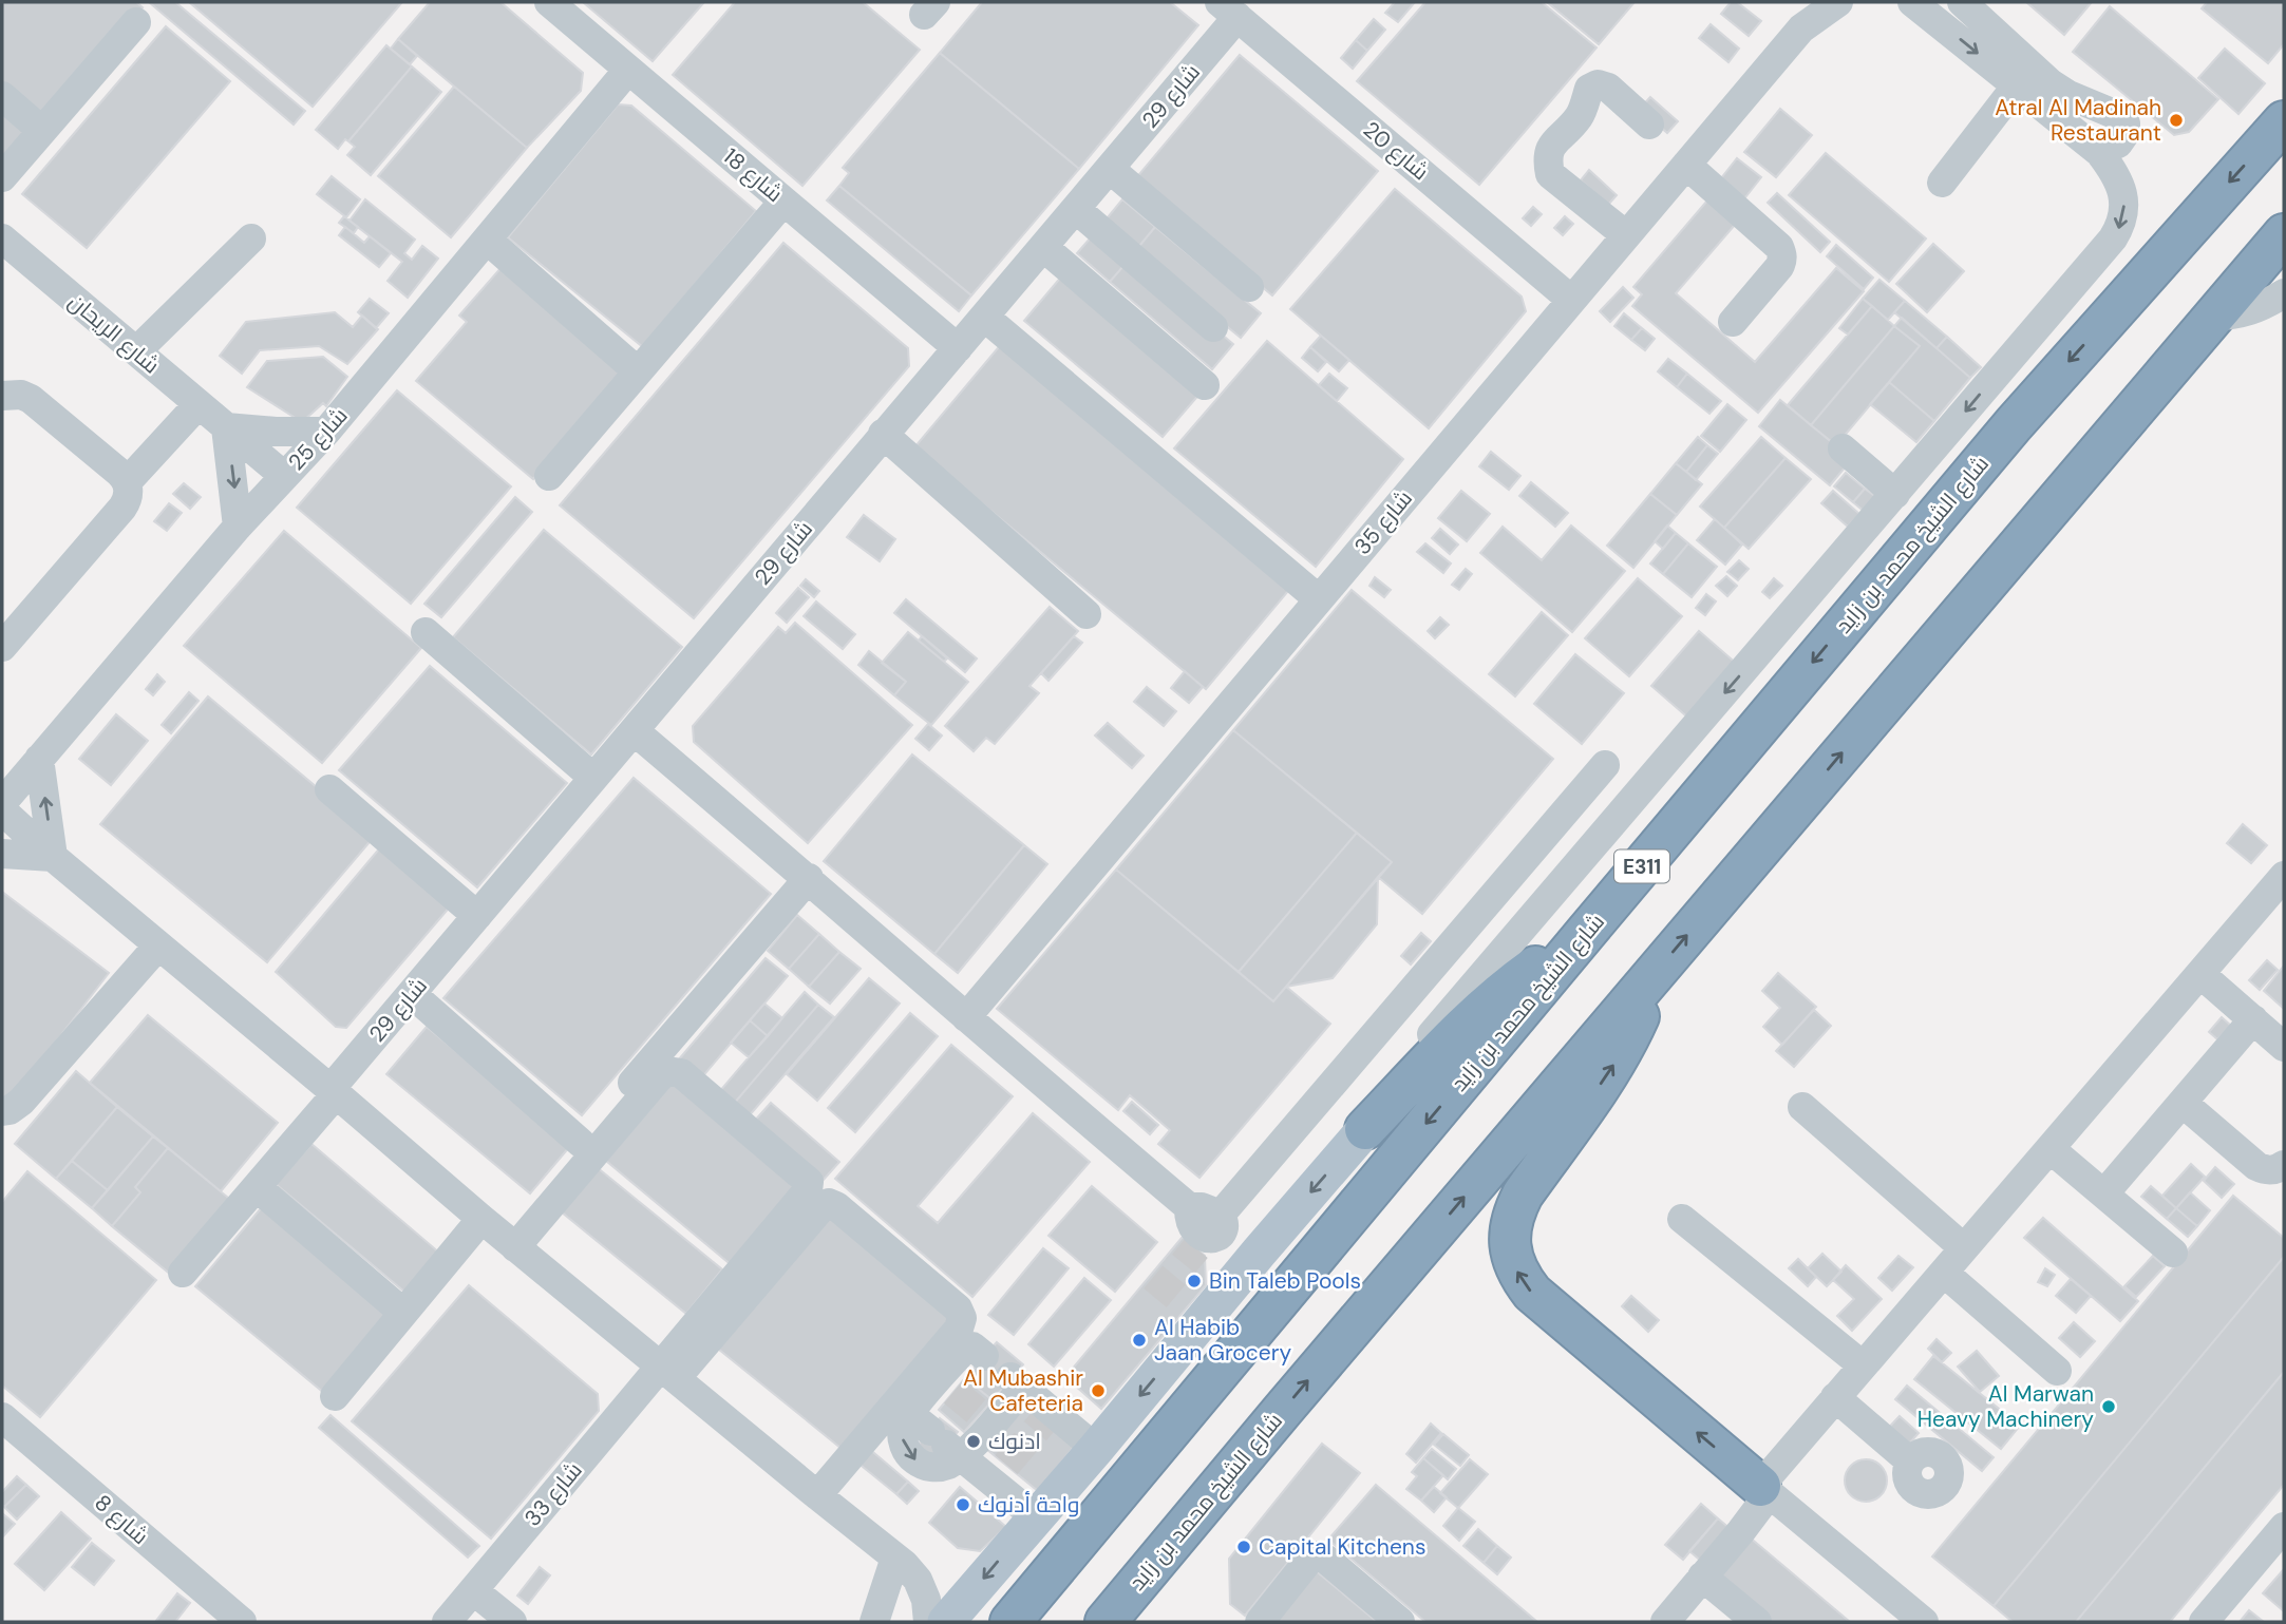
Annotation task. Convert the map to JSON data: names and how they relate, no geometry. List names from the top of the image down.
{
  "streets": {
    "highway": ["شارع الشيخ محمد بن زايد", "E311"],
    "street": [
      "شارع 29",
      "شارع 20",
      "شارع 18",
      "شارع الريحان",
      "شارع 25",
      "شارع 35",
      "شارع 33",
      "شارع 8"
    ]
  },
  "crossings": [
    ["شارع 29", "شارع 20"],
    ["شارع 29", "شارع 18"],
    ["شارع 20", "شارع 35"],
    ["شارع 18", "شارع 25"],
    ["شارع الريحان", "شارع 25"]
  ],
  "places": [
    "Atral Al Madinah Restaurant",
    "Bin Taleb Pools",
    "Al Habib Jaan Grocery",
    "Al Mubashir Cafeteria",
    "Al Marwan Heavy Machinery",
    "ادنوك",
    "واحة أدنوك",
    "Capital Kitchens"
  ]
}
